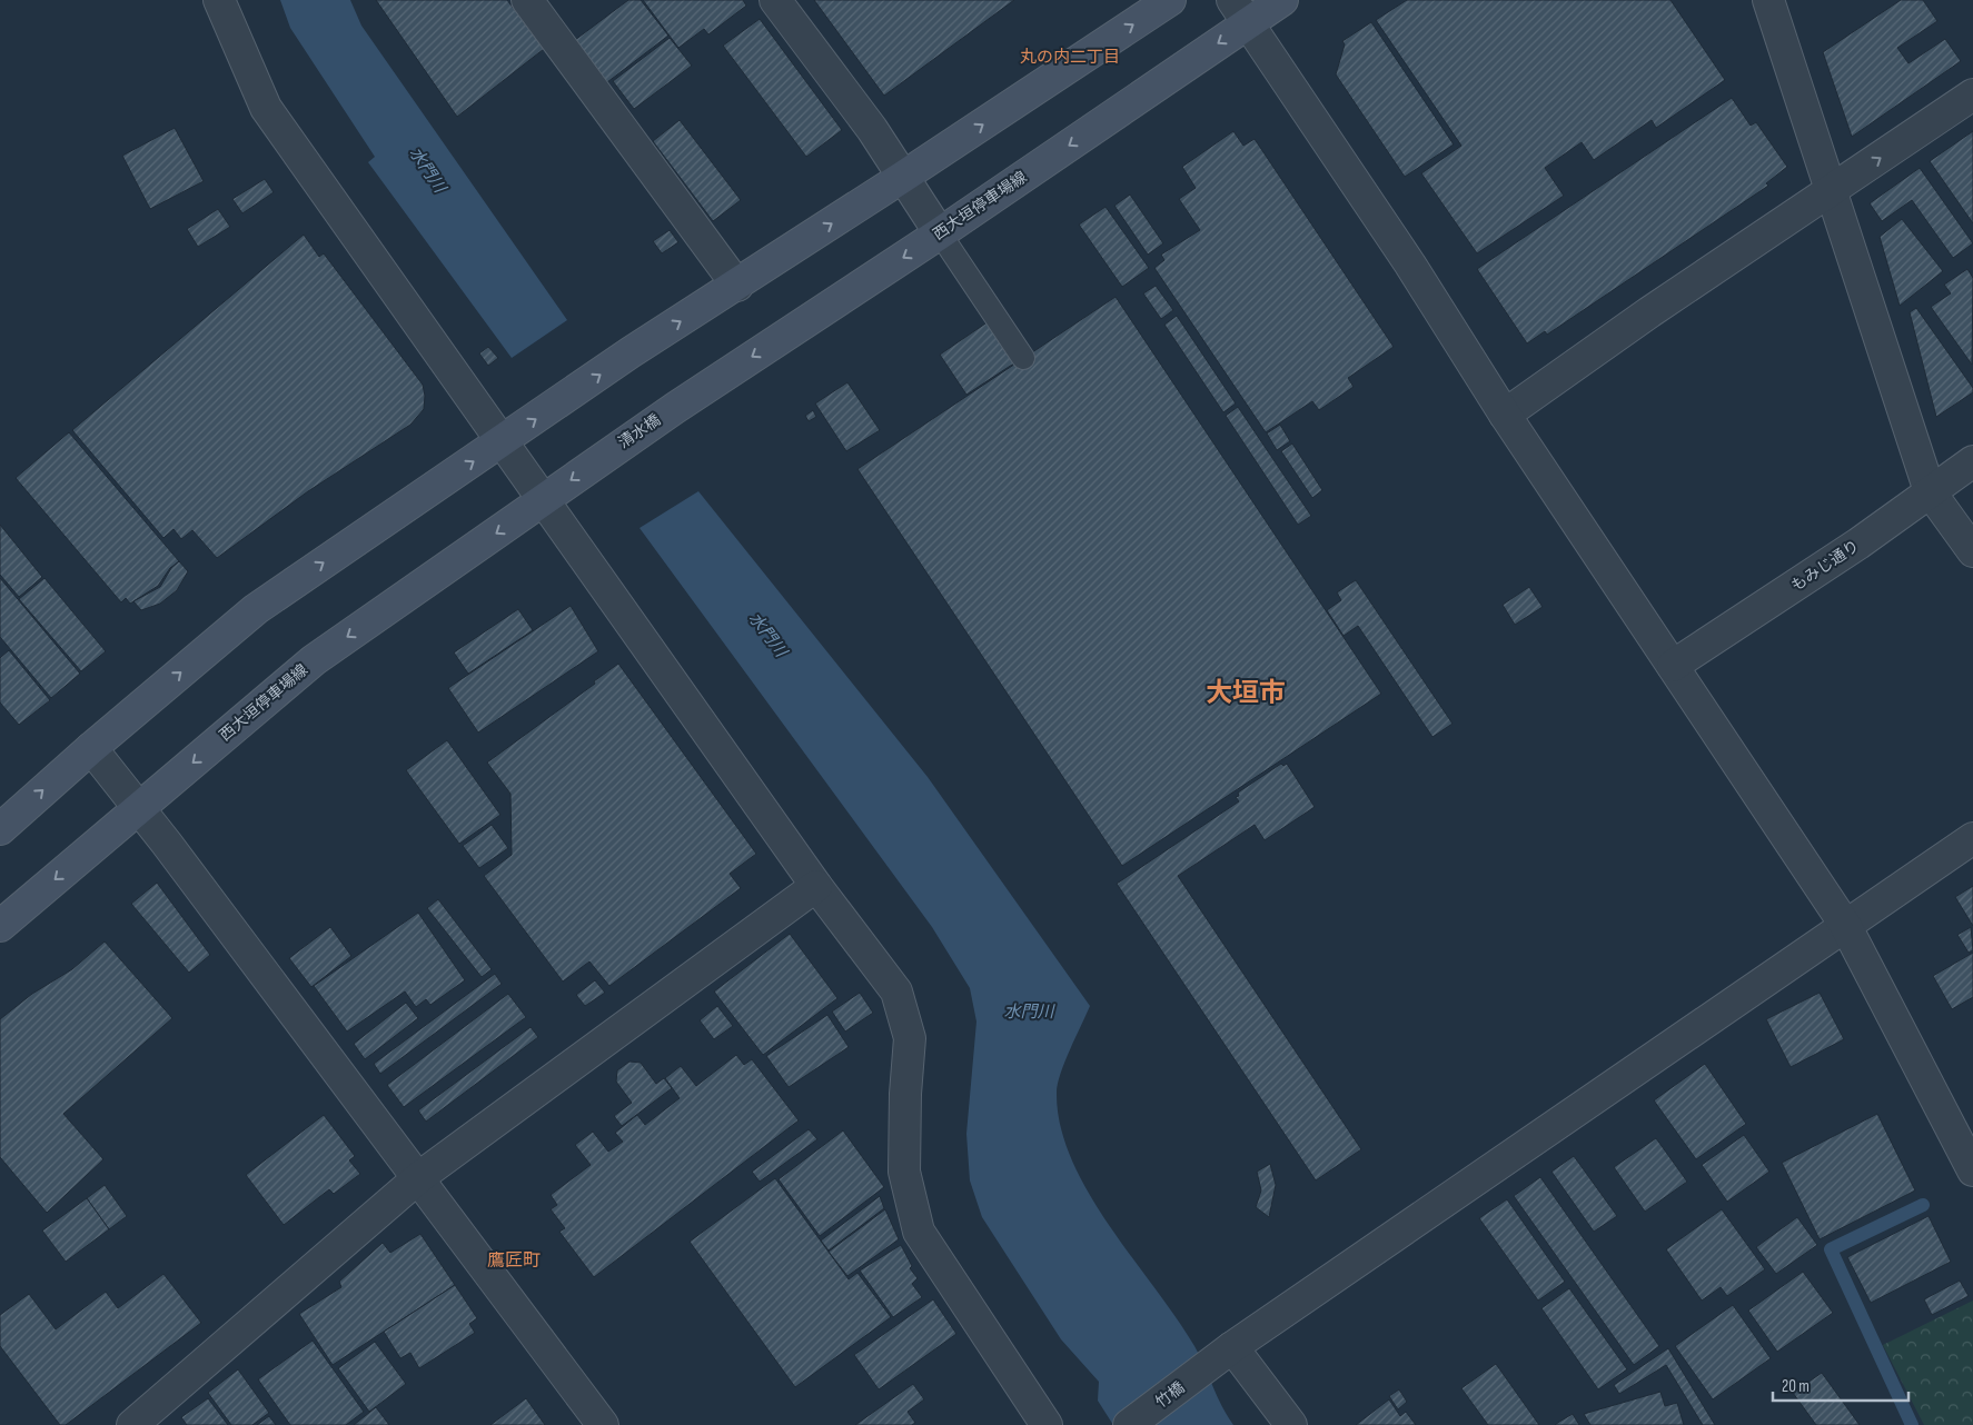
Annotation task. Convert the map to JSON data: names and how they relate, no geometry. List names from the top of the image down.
{
  "streets": {
    "main road": ["西大垣停車場線", "清水橋"],
    "street": ["もみじ通り", "竹橋"]
  },
  "crossings": [
    ["西大垣停車場線", "清水橋"]
  ],
  "districts": ["丸の内二丁目", "大垣市", "鷹匠町"],
  "water": ["水門川"],
  "scale_bar": "20 m"
}
